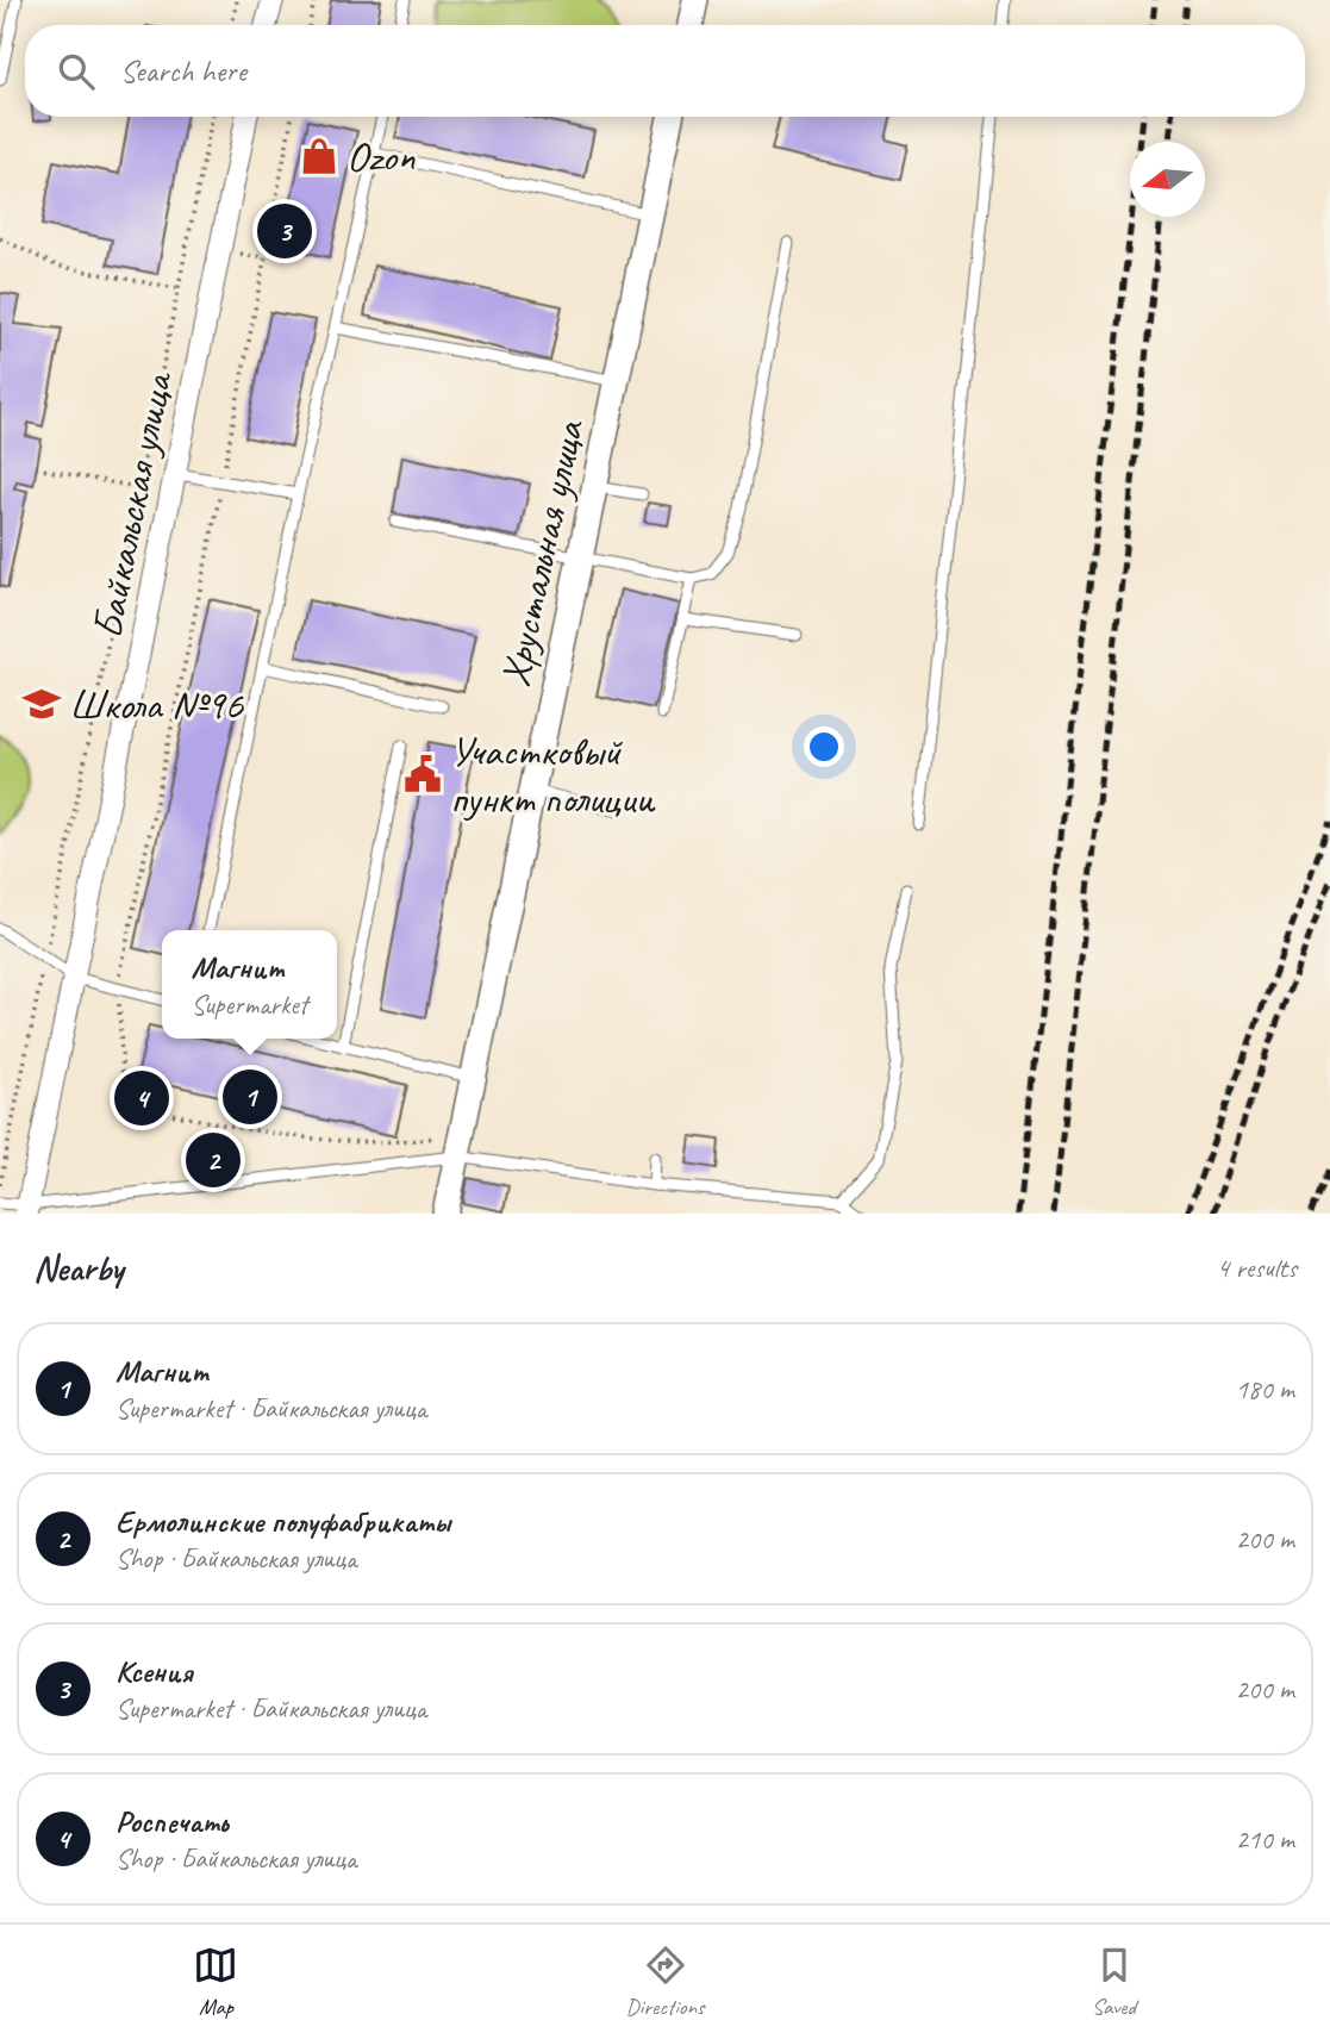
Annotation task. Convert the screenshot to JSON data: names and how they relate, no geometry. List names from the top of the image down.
{
  "streets": {
    "street": ["Байкальская улица", "Хрустальная улица"]
  },
  "places": {
    "shop": ["Ozon"],
    "school or university": ["Школа №96"],
    "public building": ["Участковый пункт полиции"]
  },
  "north": "left",
  "page": {
    "search": "Search here",
    "pins": [
      "3",
      "1",
      "4",
      "2"
    ],
    "popup": ["Магнит", "Supermarket"],
    "heading": ["Nearby", "4 results"],
    "list": [
      {
        "mark": "1",
        "name": "Магнит",
        "note": "Supermarket · Байкальская улица",
        "value": "180 m"
      },
      {
        "mark": "2",
        "name": "Ермолинские полуфабрикаты",
        "note": "Shop · Байкальская улица",
        "value": "200 m"
      },
      {
        "mark": "3",
        "name": "Ксения",
        "note": "Supermarket · Байкальская улица",
        "value": "200 m"
      },
      {
        "mark": "4",
        "name": "Роспечать",
        "note": "Shop · Байкальская улица",
        "value": "210 m"
      }
    ],
    "nav": ["Map", "Directions", "Saved"]
  }
}
